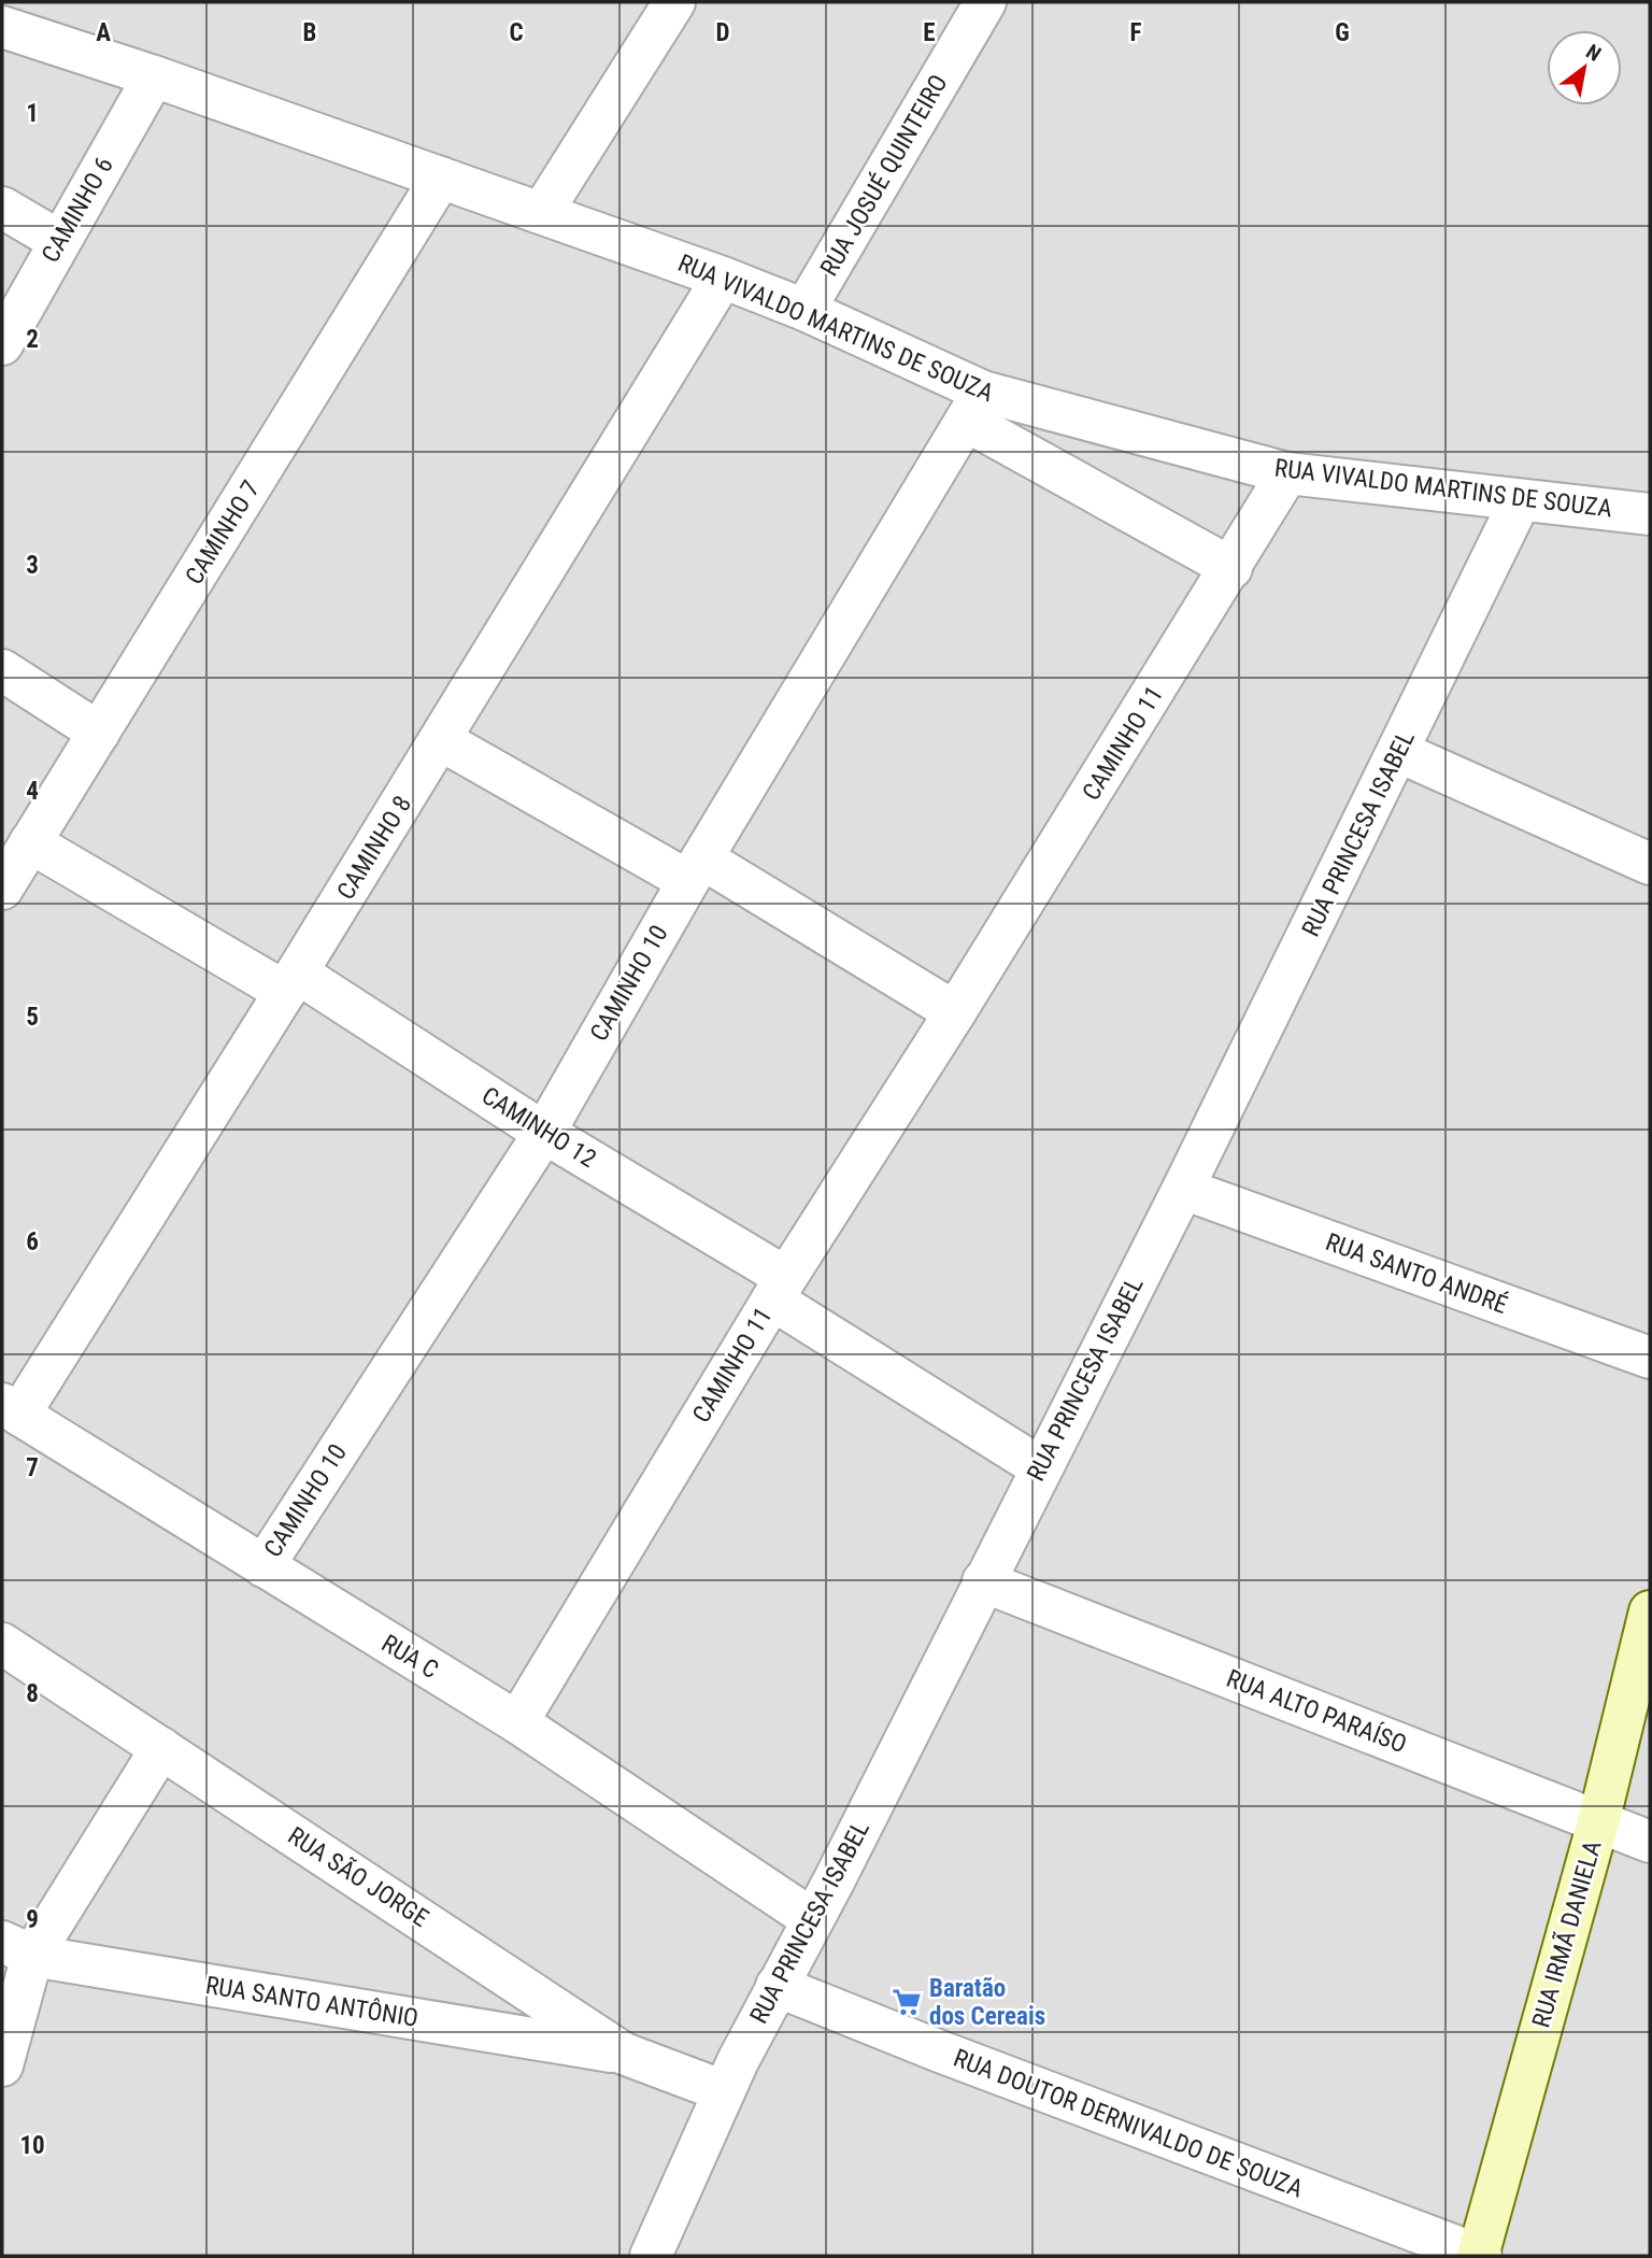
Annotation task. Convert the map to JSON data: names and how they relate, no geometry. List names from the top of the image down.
{
  "streets": {
    "street": [
      "RUA JOSUÉ QUINTEIRO",
      "CAMINHO 6",
      "RUA VIVALDO MARTINS DE SOUZA",
      "CAMINHO 7",
      "CAMINHO 11",
      "RUA PRINCESA ISABEL",
      "CAMINHO 8",
      "CAMINHO 10",
      "CAMINHO 12",
      "RUA SANTO ANDRÉ",
      "RUA C",
      "RUA ALTO PARAÍSO",
      "RUA SÃO JORGE",
      "RUA IRMÃ DANIELA",
      "RUA SANTO ANTÔNIO",
      "RUA DOUTOR DERNIVALDO DE SOUZA"
    ]
  },
  "crossings": [
    ["RUA JOSUÉ QUINTEIRO", "RUA VIVALDO MARTINS DE SOUZA"],
    ["CAMINHO 6", "RUA VIVALDO MARTINS DE SOUZA"],
    ["RUA VIVALDO MARTINS DE SOUZA", "CAMINHO 7"],
    ["RUA VIVALDO MARTINS DE SOUZA", "CAMINHO 11"],
    ["RUA VIVALDO MARTINS DE SOUZA", "RUA PRINCESA ISABEL"],
    ["RUA VIVALDO MARTINS DE SOUZA", "CAMINHO 8"],
    ["RUA VIVALDO MARTINS DE SOUZA", "CAMINHO 10"],
    ["CAMINHO 7", "CAMINHO 12"],
    ["CAMINHO 11", "CAMINHO 12"],
    ["CAMINHO 11", "RUA C"],
    ["RUA PRINCESA ISABEL", "CAMINHO 12"],
    ["RUA PRINCESA ISABEL", "RUA SANTO ANDRÉ"],
    ["RUA PRINCESA ISABEL", "RUA C"],
    ["RUA PRINCESA ISABEL", "RUA ALTO PARAÍSO"],
    ["RUA PRINCESA ISABEL", "RUA SÃO JORGE"],
    ["RUA PRINCESA ISABEL", "RUA DOUTOR DERNIVALDO DE SOUZA"],
    ["CAMINHO 8", "CAMINHO 12"],
    ["CAMINHO 8", "RUA C"],
    ["CAMINHO 10", "CAMINHO 12"],
    ["CAMINHO 10", "RUA C"],
    ["RUA ALTO PARAÍSO", "RUA IRMÃ DANIELA"],
    ["RUA SÃO JORGE", "RUA SANTO ANTÔNIO"],
    ["RUA IRMÃ DANIELA", "RUA DOUTOR DERNIVALDO DE SOUZA"]
  ],
  "places": {
    "supermarket": ["Baratão dos Cereais"]
  },
  "north": "top right",
  "grid": {
    "columns": [
      "A",
      "B",
      "C",
      "D",
      "E",
      "F",
      "G"
    ],
    "rows": [
      "1",
      "2",
      "3",
      "4",
      "5",
      "6",
      "7",
      "8",
      "9",
      "10"
    ]
  }
}
